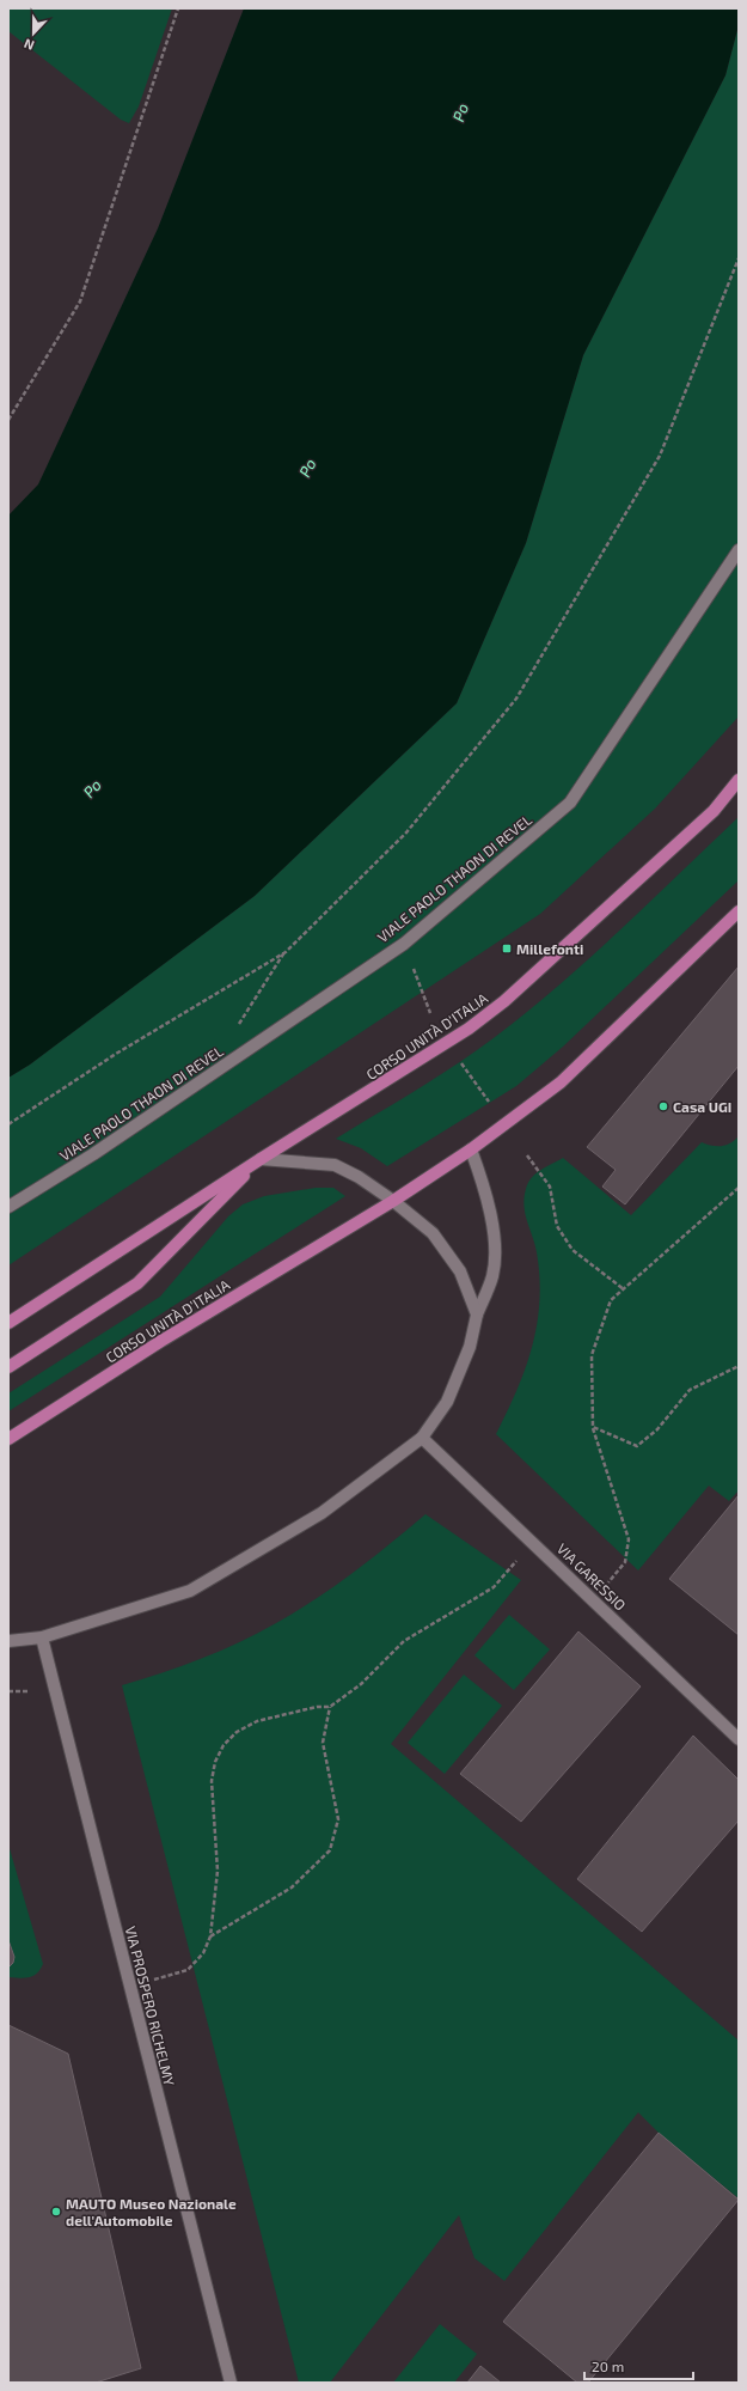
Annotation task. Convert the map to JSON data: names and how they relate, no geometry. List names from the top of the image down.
{
  "streets": {
    "main road": ["CORSO UNITÀ D'ITALIA"],
    "street": ["VIALE PAOLO THAON DI REVEL", "VIA GARESSIO", "VIA PROSPERO RICHELMY"]
  },
  "water": ["Po"],
  "places": {
    "transit": ["Millefonti"],
    "other": ["Casa UGI", "MAUTO Museo Nazionale dell'Automobile"]
  },
  "scale_bar": "20 m",
  "north": "bottom"
}
